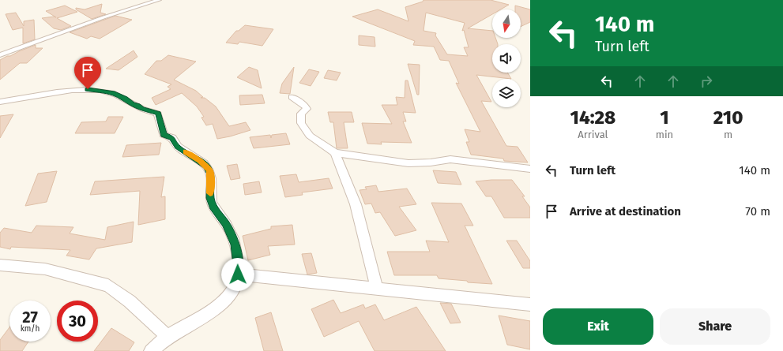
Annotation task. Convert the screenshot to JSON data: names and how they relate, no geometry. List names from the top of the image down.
{
  "north": "bottom",
  "page": {
    "turn": ["140 m", "Turn left"],
    "eta": [
      "14:28",
      "Arrival",
      "1",
      "min",
      "210",
      "m"
    ],
    "list": [
      {
        "name": "Turn left",
        "value": "140 m"
      },
      {
        "name": "Arrive at destination",
        "value": "70 m"
      }
    ],
    "speed": "27 km/h",
    "limit": "30",
    "buttons": ["Exit", "Share"]
  }
}
